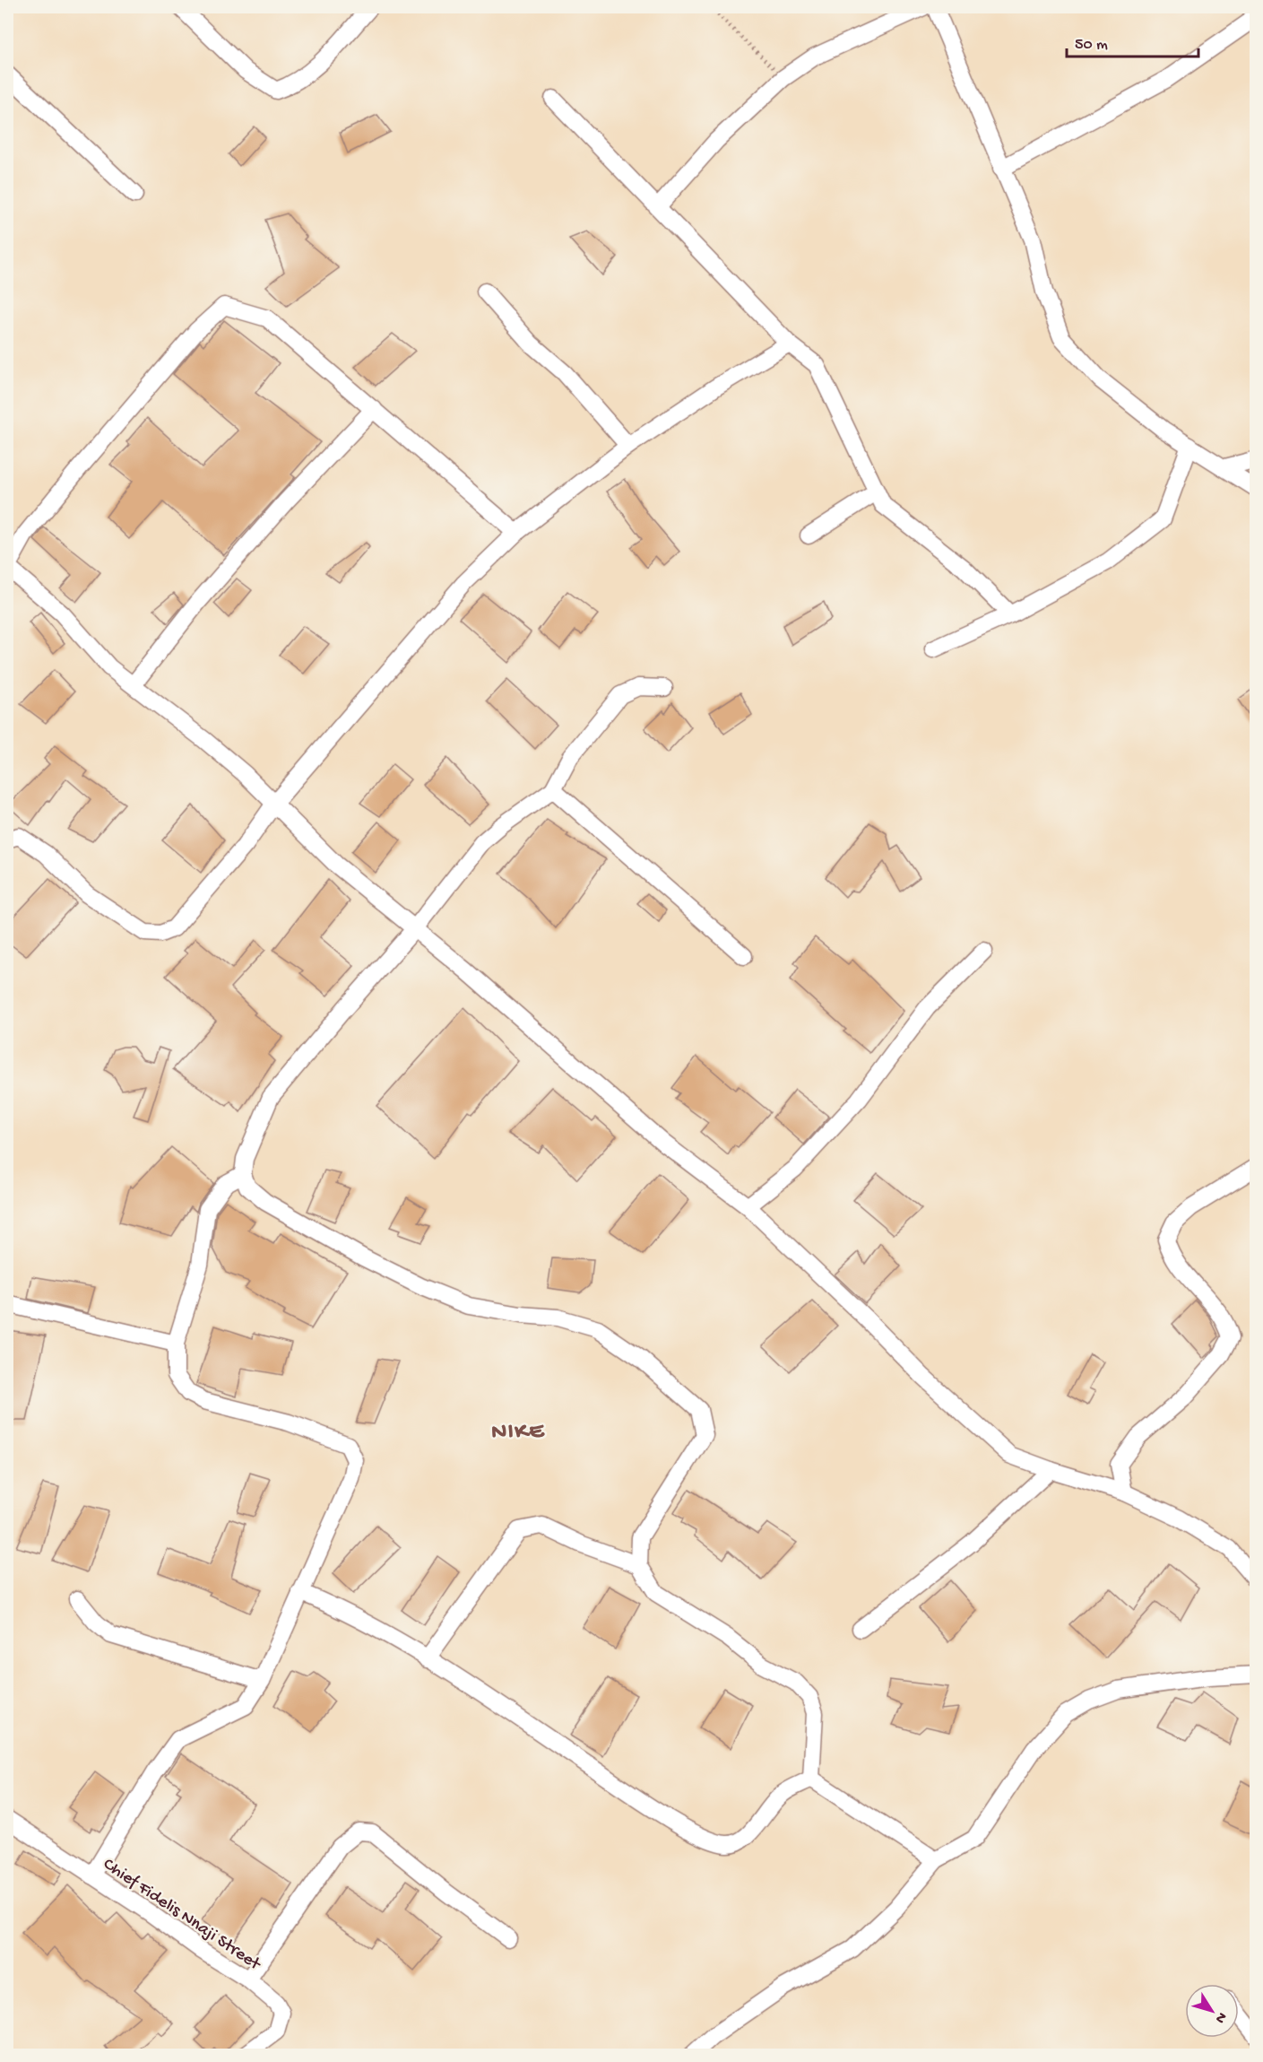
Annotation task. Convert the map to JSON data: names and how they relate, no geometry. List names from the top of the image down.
{
  "streets": {
    "street": ["Chief Fidelis Nnaji Street"]
  },
  "districts": ["NIKE"],
  "scale_bar": "50 m",
  "north": "bottom right"
}
